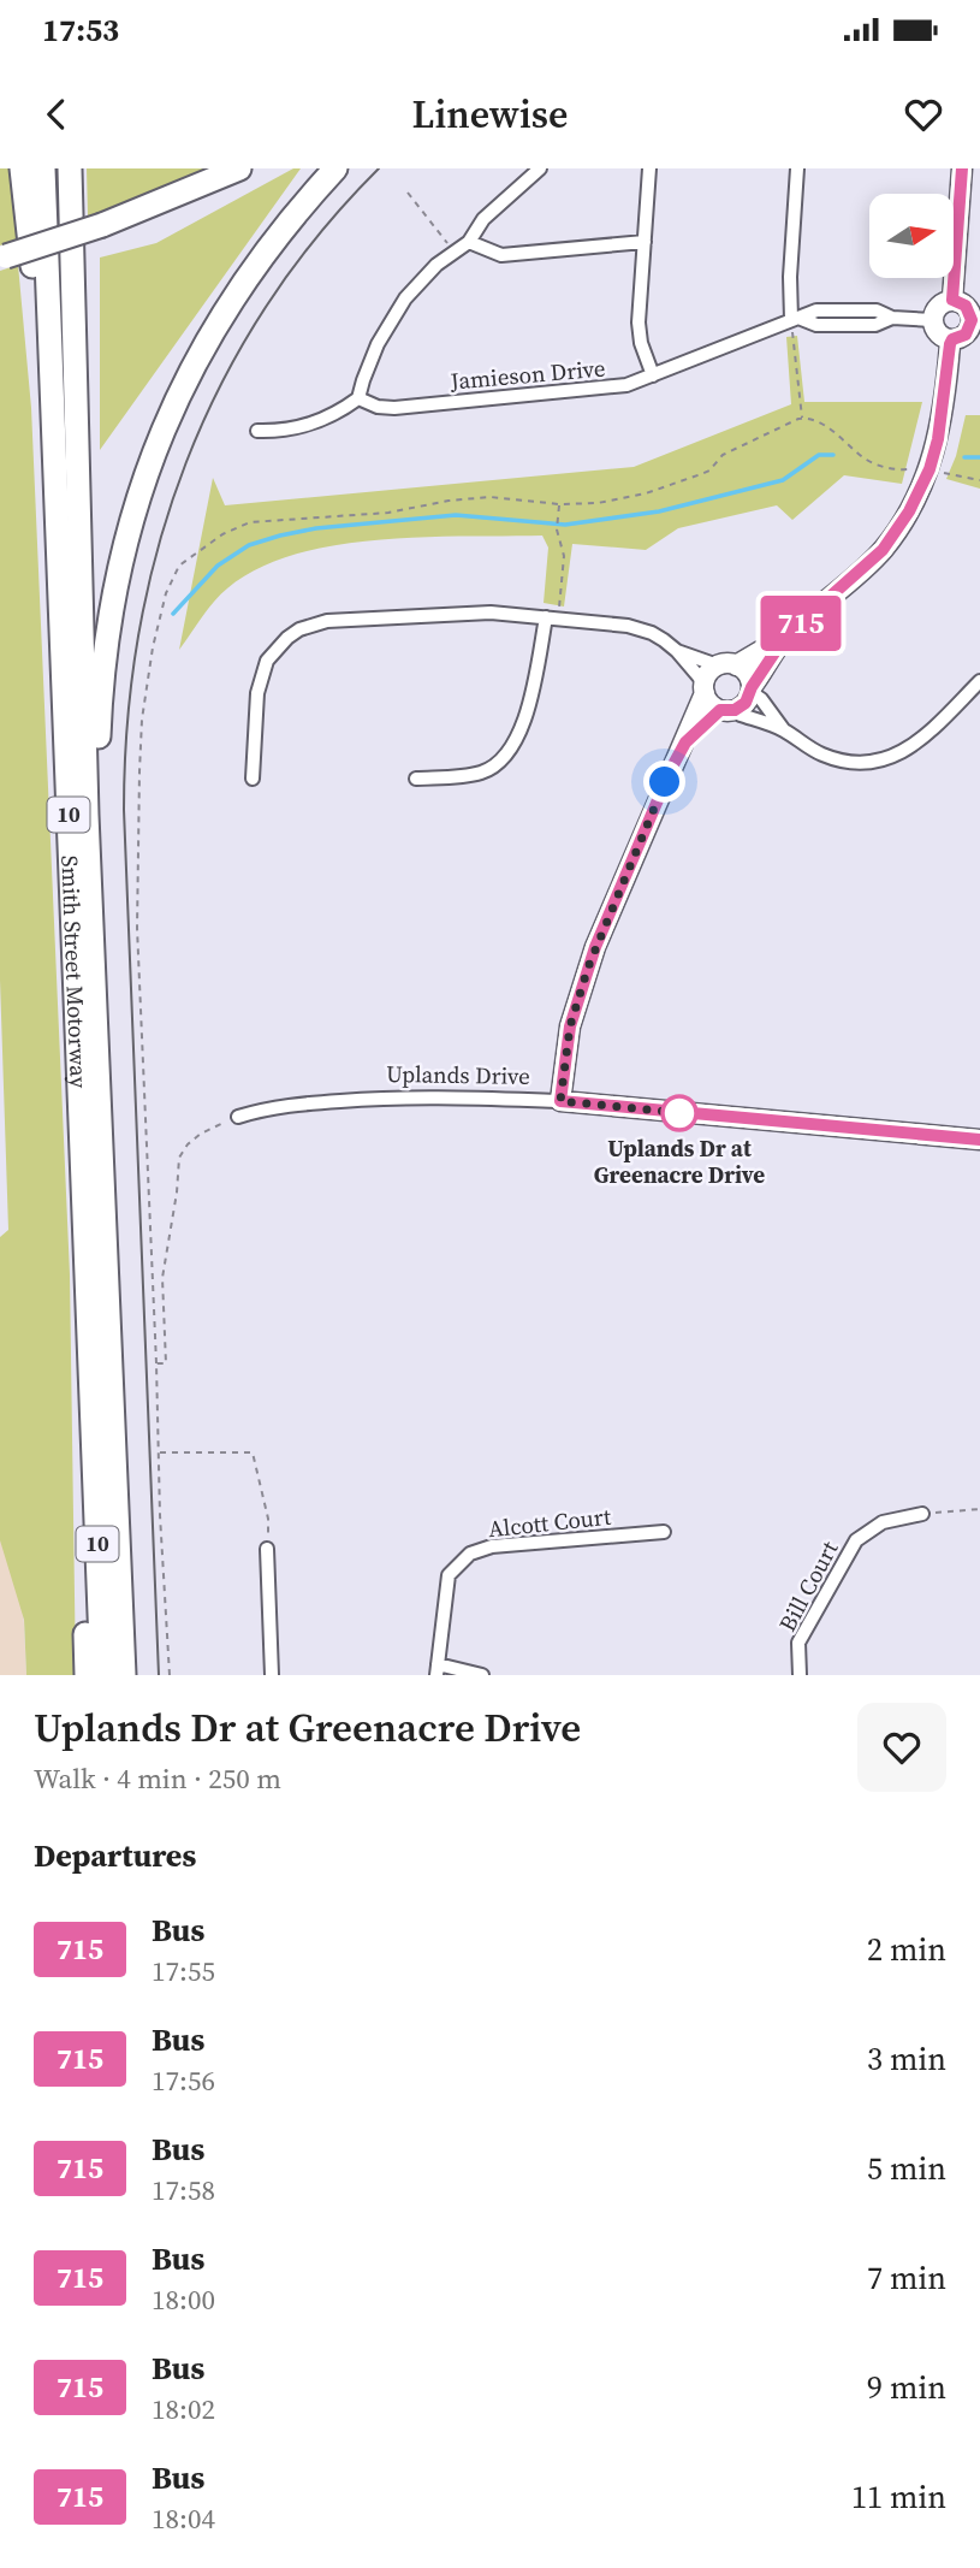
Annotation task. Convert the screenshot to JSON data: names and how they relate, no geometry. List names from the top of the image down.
{
  "streets": {
    "highway": ["10", "Smith Street Motorway"],
    "street": [
      "Jamieson Drive",
      "Uplands Drive",
      "Alcott Court",
      "Bill Court"
    ]
  },
  "places": ["Uplands Dr at Greenacre Drive"],
  "lines": ["bus line 715"],
  "north": "right",
  "page": {
    "status": "17:53",
    "header": "Linewise",
    "on_map": "715",
    "heading": [
      ["Uplands Dr at Greenacre Drive", "Walk · 4 min · 250 m"],
      "Departures"
    ],
    "list": [
      {
        "mark": "715",
        "name": "Bus",
        "note": "17:55",
        "value": "2 min"
      },
      {
        "mark": "715",
        "name": "Bus",
        "note": "17:56",
        "value": "3 min"
      },
      {
        "mark": "715",
        "name": "Bus",
        "note": "17:58",
        "value": "5 min"
      },
      {
        "mark": "715",
        "name": "Bus",
        "note": "18:00",
        "value": "7 min"
      },
      {
        "mark": "715",
        "name": "Bus",
        "note": "18:02",
        "value": "9 min"
      },
      {
        "mark": "715",
        "name": "Bus",
        "note": "18:04",
        "value": "11 min"
      }
    ]
  }
}
